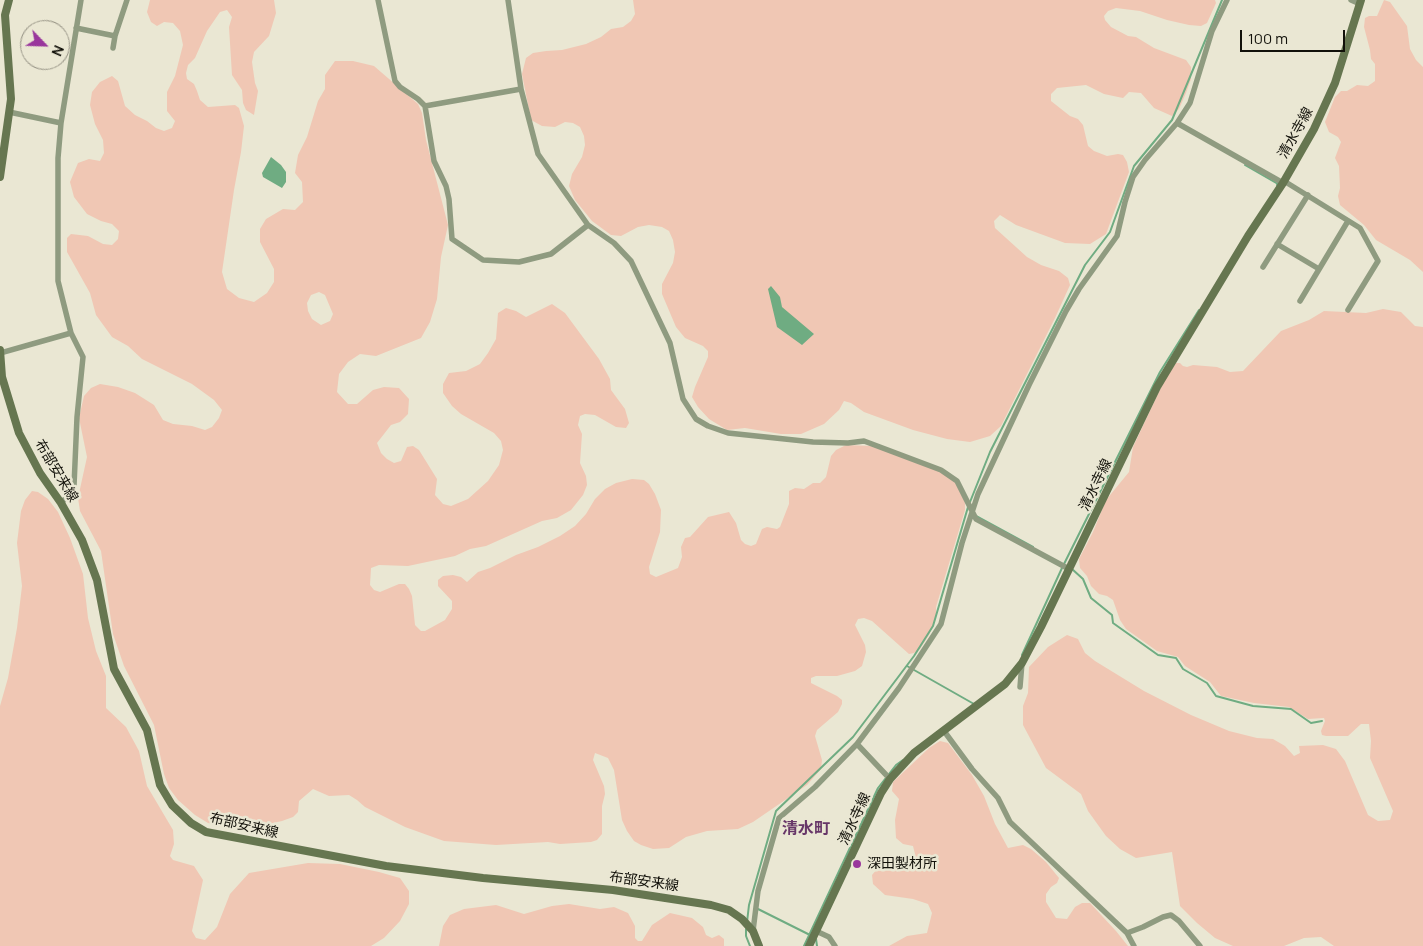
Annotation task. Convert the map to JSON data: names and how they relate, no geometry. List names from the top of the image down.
{
  "streets": {
    "main road": ["清水寺線", "布部安来線"]
  },
  "districts": ["清水町"],
  "places": ["深田製材所"],
  "scale_bar": "100 m",
  "north": "bottom right"
}
